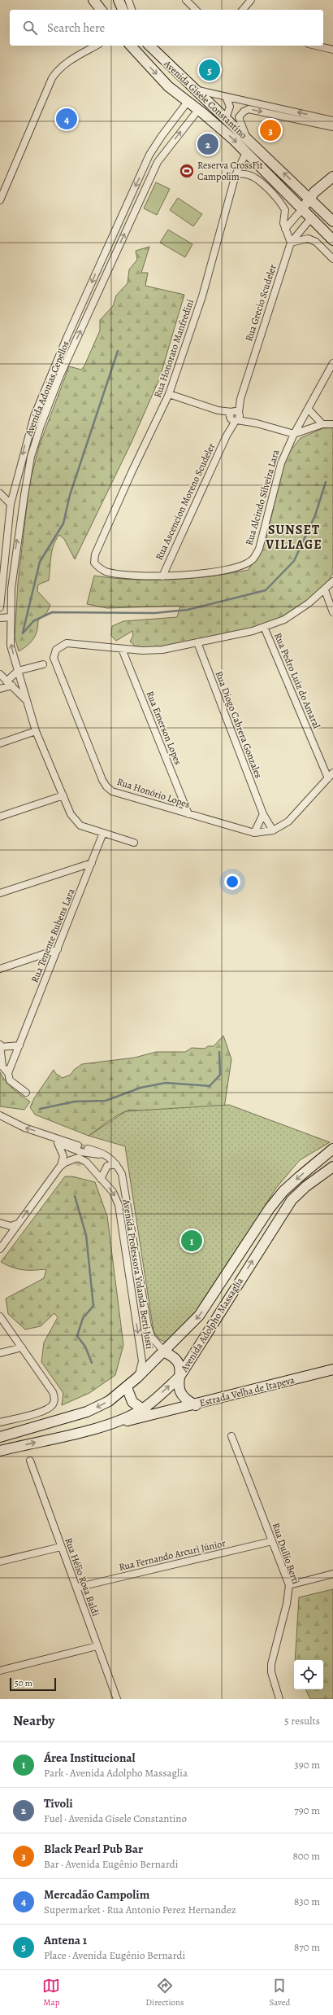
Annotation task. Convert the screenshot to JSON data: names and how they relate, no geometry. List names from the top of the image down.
{
  "streets": {
    "main road": ["Avenida Gisele Constantino", "Avenida Adolpho Massaglia", "Estrada Velha de Itapeva"],
    "street": [
      "Rua Grecio Scudeler",
      "Rua Honorato Manfredini",
      "Avenida Adonias Cepellos",
      "Rua Alcindo Silveira Lara",
      "Rua Ascencion Moreno Scudeler",
      "Rua Pedro Luiz do Amaral",
      "Rua Diogo Cabrera Gonzales",
      "Rua Emerson Lopes",
      "Rua Honório Lopes",
      "Rua Tenente Rubens Lara",
      "Avenida Professora Yolanda Berti Justi",
      "Rua Duílio Berti",
      "Rua Fernando Arcuri Júnior",
      "Rua Hélio Rosa Baldi"
    ]
  },
  "crossings": [
    ["Avenida Gisele Constantino", "Rua Grecio Scudeler"],
    ["Avenida Gisele Constantino", "Rua Honorato Manfredini"],
    ["Avenida Gisele Constantino", "Avenida Adonias Cepellos"],
    ["Rua Grecio Scudeler", "Rua Ascencion Moreno Scudeler"],
    ["Rua Honorato Manfredini", "Rua Alcindo Silveira Lara"],
    ["Avenida Adonias Cepellos", "Rua Tenente Rubens Lara"],
    ["Rua Alcindo Silveira Lara", "Rua Ascencion Moreno Scudeler"],
    ["Rua Diogo Cabrera Gonzales", "Rua Honório Lopes"],
    ["Rua Emerson Lopes", "Rua Honório Lopes"],
    ["Avenida Professora Yolanda Berti Justi", "Avenida Adolpho Massaglia"],
    ["Avenida Adolpho Massaglia", "Estrada Velha de Itapeva"],
    ["Rua Duílio Berti", "Rua Fernando Arcuri Júnior"],
    ["Rua Fernando Arcuri Júnior", "Rua Hélio Rosa Baldi"]
  ],
  "districts": ["SUNSET VILLAGE"],
  "places": {
    "sports": ["Reserva CrossFit Campolim"]
  },
  "scale_bar": "50 m",
  "page": {
    "search": "Search here",
    "pins": [
      "5",
      "4",
      "3",
      "2",
      "1"
    ],
    "scale": "50 m",
    "heading": ["Nearby", "5 results"],
    "list": [
      {
        "mark": "1",
        "name": "Área Institucional",
        "note": "Park · Avenida Adolpho Massaglia",
        "value": "390 m"
      },
      {
        "mark": "2",
        "name": "Tivoli",
        "note": "Fuel · Avenida Gisele Constantino",
        "value": "790 m"
      },
      {
        "mark": "3",
        "name": "Black Pearl Pub Bar",
        "note": "Bar · Avenida Eugênio Bernardi",
        "value": "800 m"
      },
      {
        "mark": "4",
        "name": "Mercadão Campolim",
        "note": "Supermarket · Rua Antonio Perez Hernandez",
        "value": "830 m"
      },
      {
        "mark": "5",
        "name": "Antena 1",
        "note": "Place · Avenida Eugênio Bernardi",
        "value": "870 m"
      }
    ],
    "nav": ["Map", "Directions", "Saved"]
  }
}
